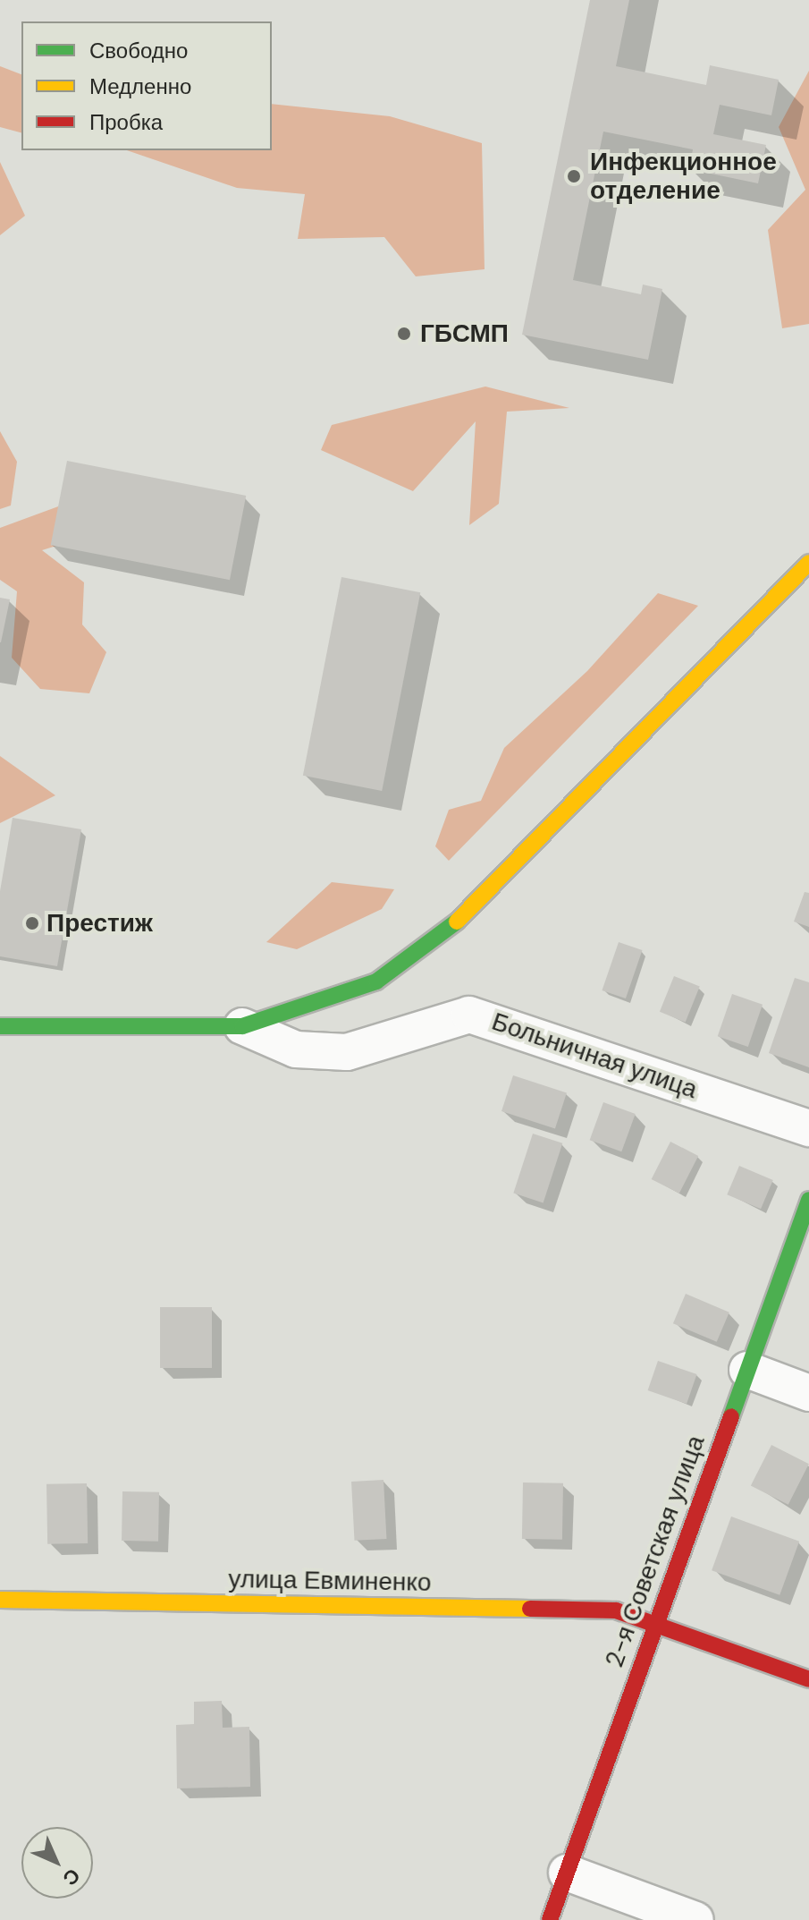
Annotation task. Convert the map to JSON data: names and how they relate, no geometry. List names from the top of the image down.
{
  "streets": {
    "street": ["Больничная улица", "2-я Советская улица", "улица Евминенко"]
  },
  "crossings": [
    ["2-я Советская улица", "улица Евминенко"]
  ],
  "places": ["Инфекционное отделение", "ГБСМП", "Престиж"],
  "legend": ["Свободно", "Медленно", "Пробка"],
  "north": "bottom right"
}
